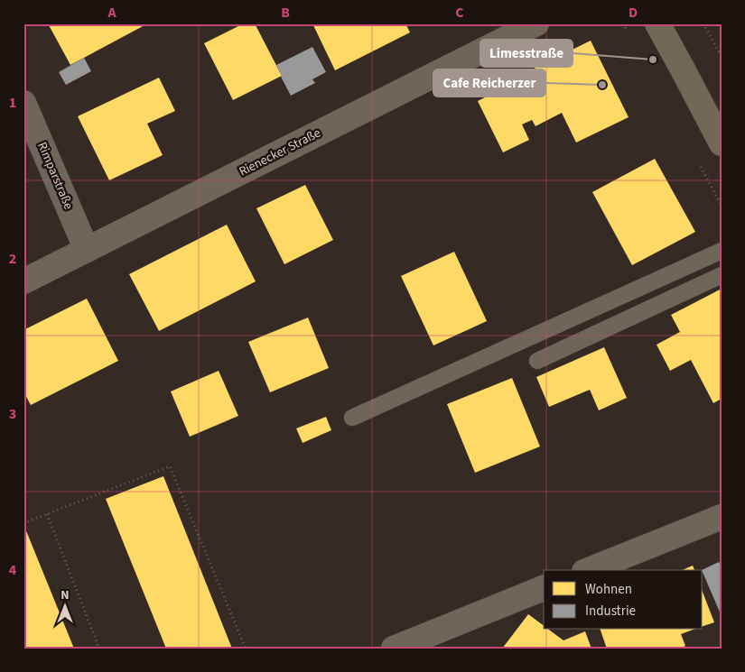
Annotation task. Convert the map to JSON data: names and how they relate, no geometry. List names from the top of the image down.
{
  "streets": {
    "street": ["Rienecker Straße", "Rimparstraße"]
  },
  "crossings": [
    ["Rienecker Straße", "Rimparstraße"]
  ],
  "places": ["Limesstraße", "Cafe Reicherzer"],
  "legend": ["Wohnen", "Industrie"],
  "north": "top",
  "grid": {
    "columns": [
      "A",
      "B",
      "C",
      "D"
    ],
    "rows": [
      "1",
      "2",
      "3",
      "4"
    ]
  }
}
